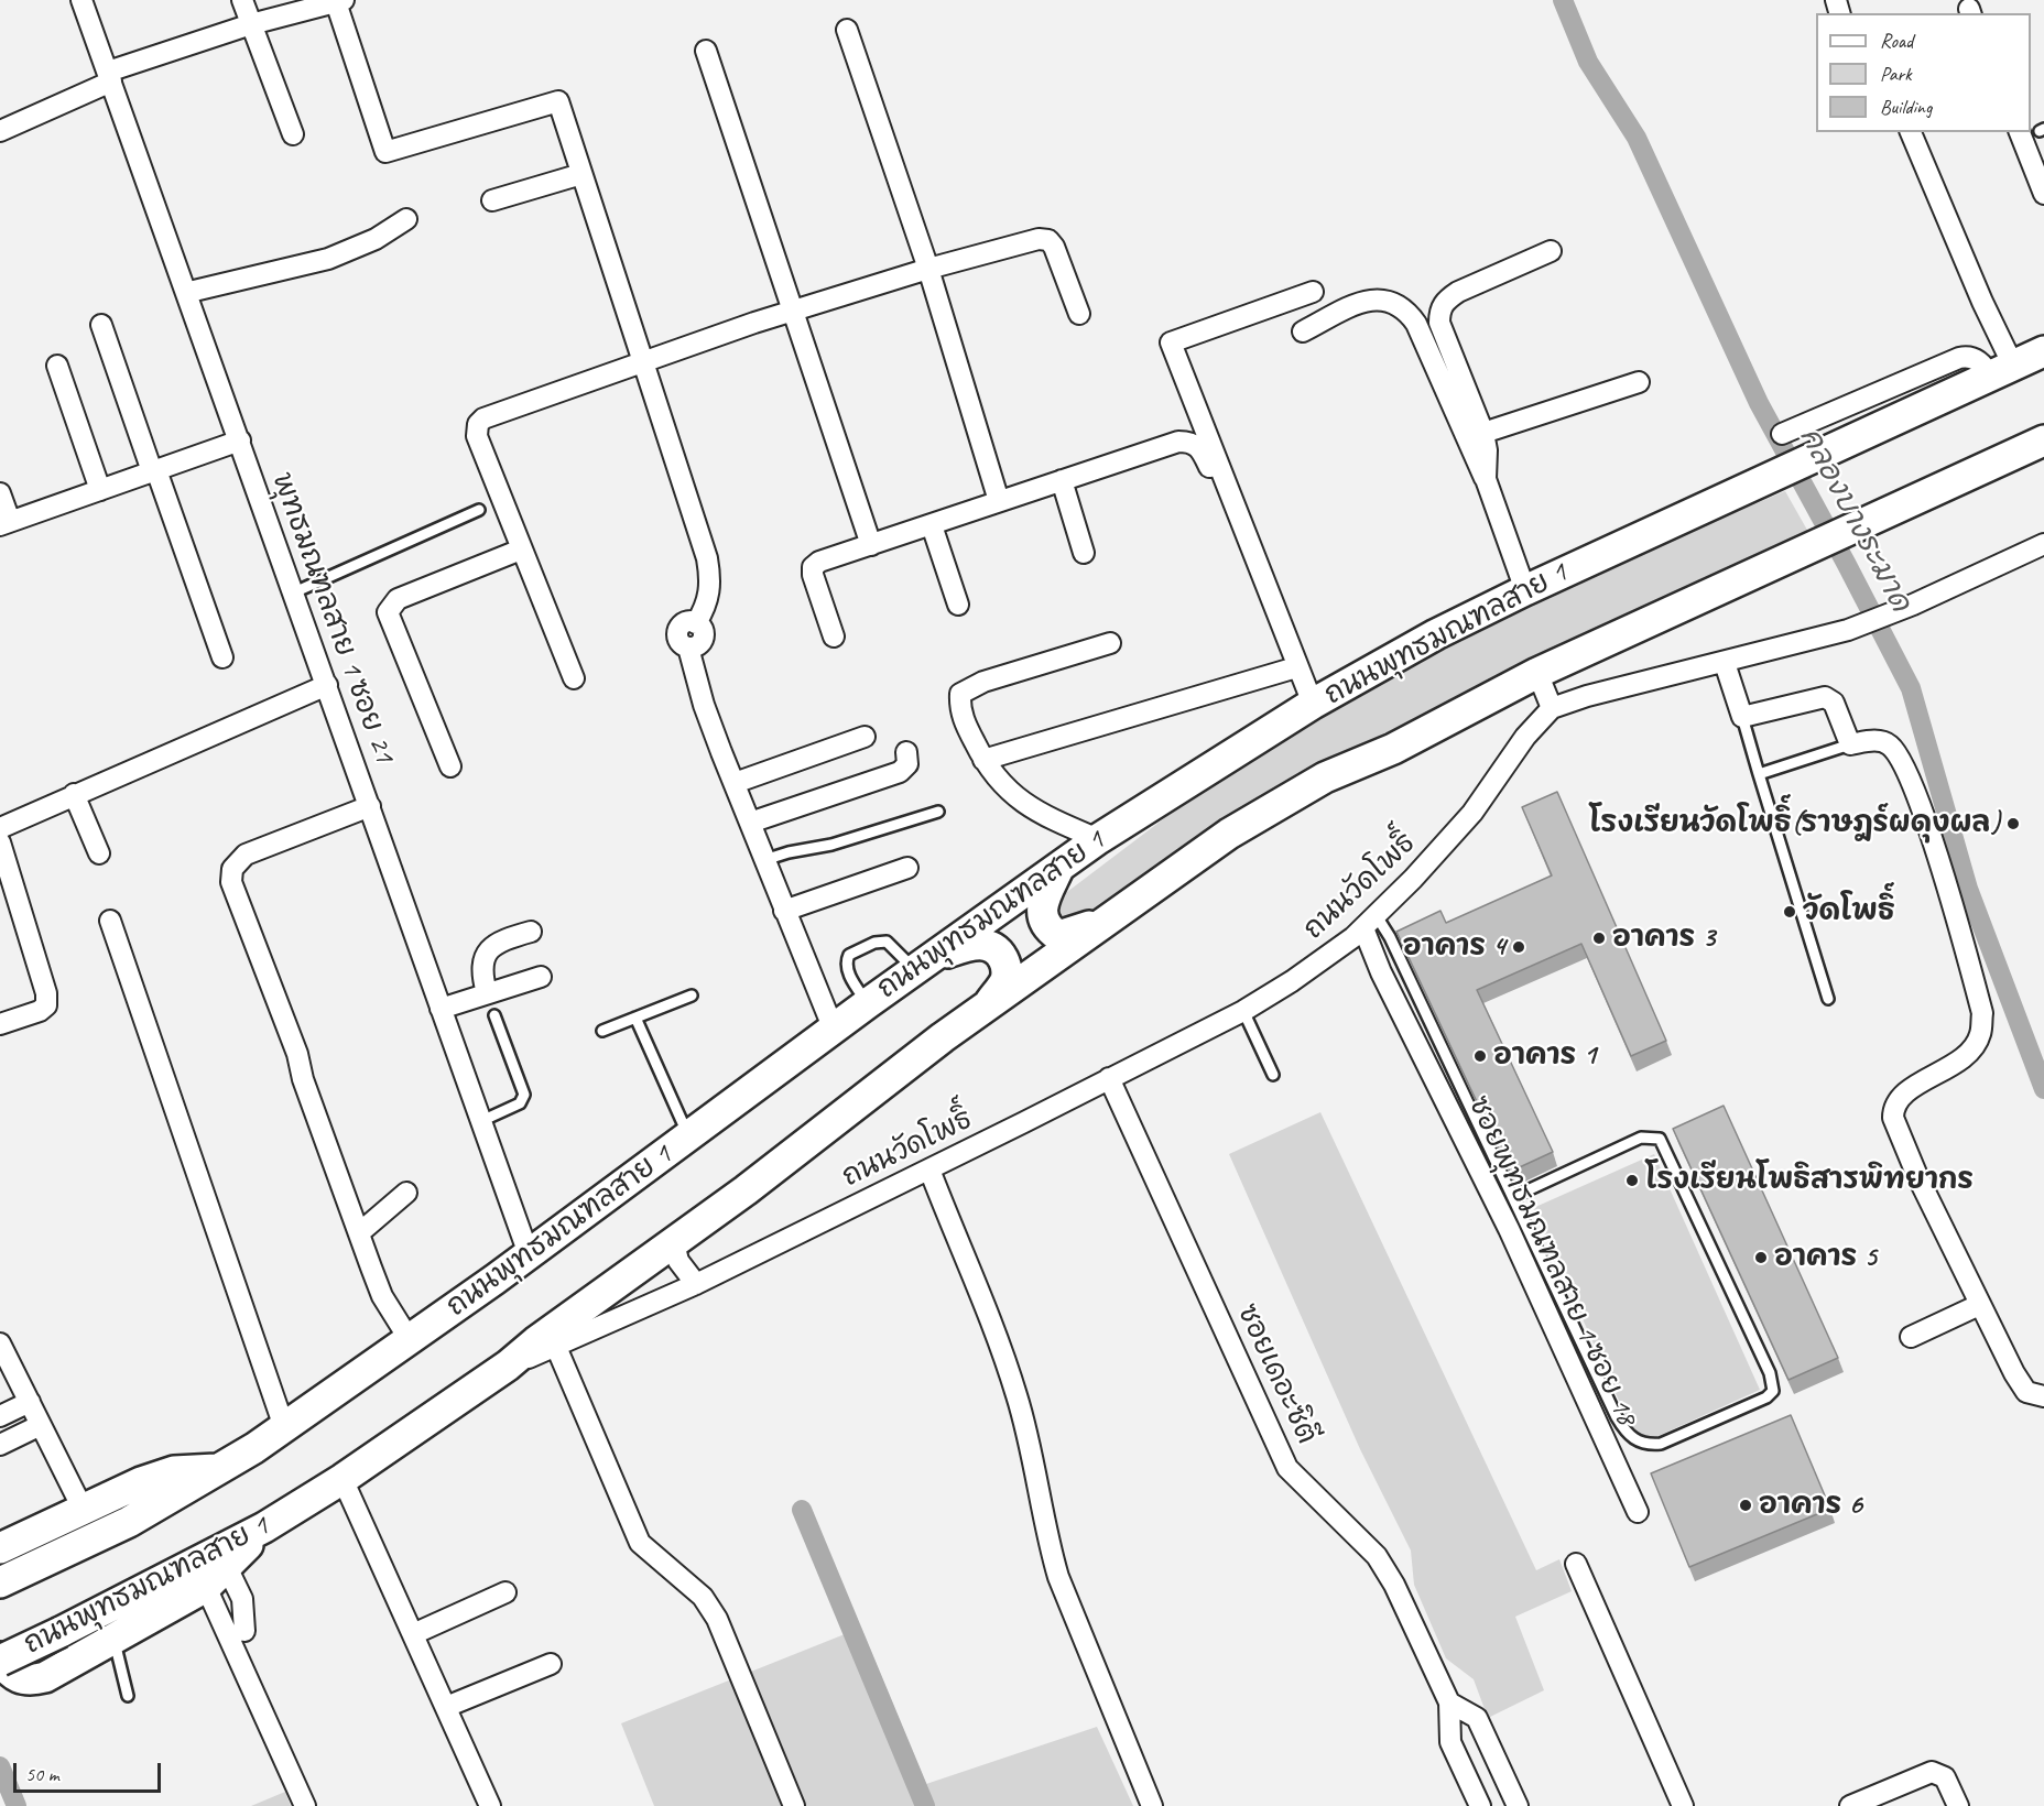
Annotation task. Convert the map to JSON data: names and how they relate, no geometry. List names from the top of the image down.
{
  "streets": {
    "main road": ["ถนนพุทธมณฑลสาย 1"],
    "street": [
      "พุทธมณฑลสาย 1 ซอย 21",
      "ถนนวัดโพธิ์",
      "ซอยพุทธมณฑลสาย 1 ซอย 18",
      "ซอยเดอะซิตี"
    ]
  },
  "crossings": [
    ["พุทธมณฑลสาย 1 ซอย 21", "ถนนพุทธมณฑลสาย 1"],
    ["ถนนพุทธมณฑลสาย 1", "ถนนวัดโพธิ์"],
    ["ถนนวัดโพธิ์", "ซอยพุทธมณฑลสาย 1 ซอย 18"],
    ["ถนนวัดโพธิ์", "ซอยเดอะซิตี"]
  ],
  "water": ["คลองบางระมาด"],
  "places": [
    "โรงเรียนวัดโพธิ์(ราษฎร์ผดุงผล)",
    "วัดโพธิ์",
    "อาคาร 3",
    "อาคาร 4",
    "อาคาร 1",
    "โรงเรียนโพธิสารพิทยากร",
    "อาคาร 5",
    "อาคาร 6"
  ],
  "legend": ["Road", "Park", "Building"],
  "scale_bar": "50 m"
}
